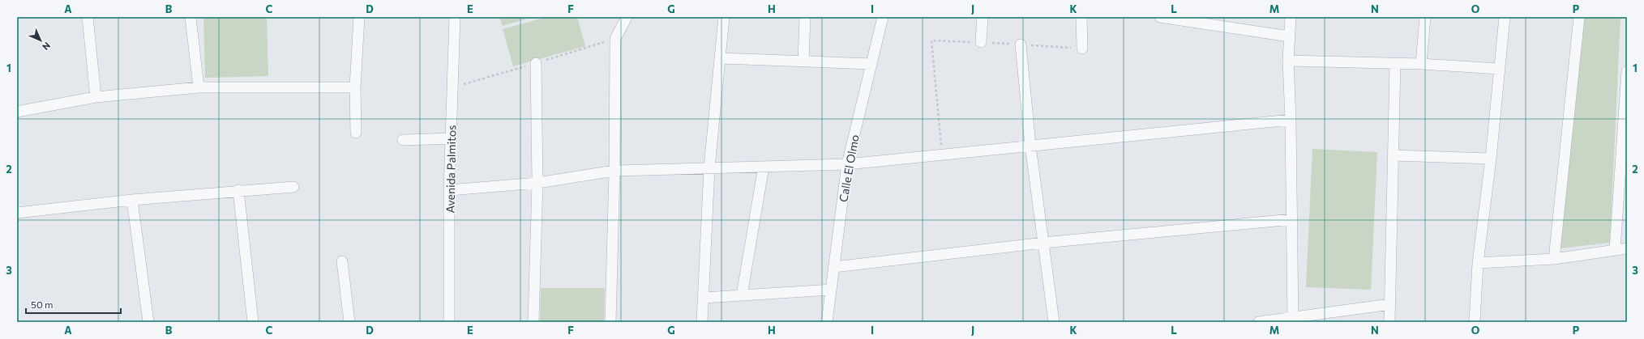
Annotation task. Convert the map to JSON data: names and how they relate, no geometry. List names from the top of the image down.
{
  "streets": {
    "street": ["Calle El Olmo", "Avenida Palmitos"]
  },
  "scale_bar": "50 m",
  "north": "bottom right",
  "grid": {
    "columns": [
      "A",
      "B",
      "C",
      "D",
      "E",
      "F",
      "G",
      "H",
      "I",
      "J",
      "K",
      "L",
      "M",
      "N",
      "O",
      "P"
    ],
    "rows": ["1", "2", "3"]
  }
}
